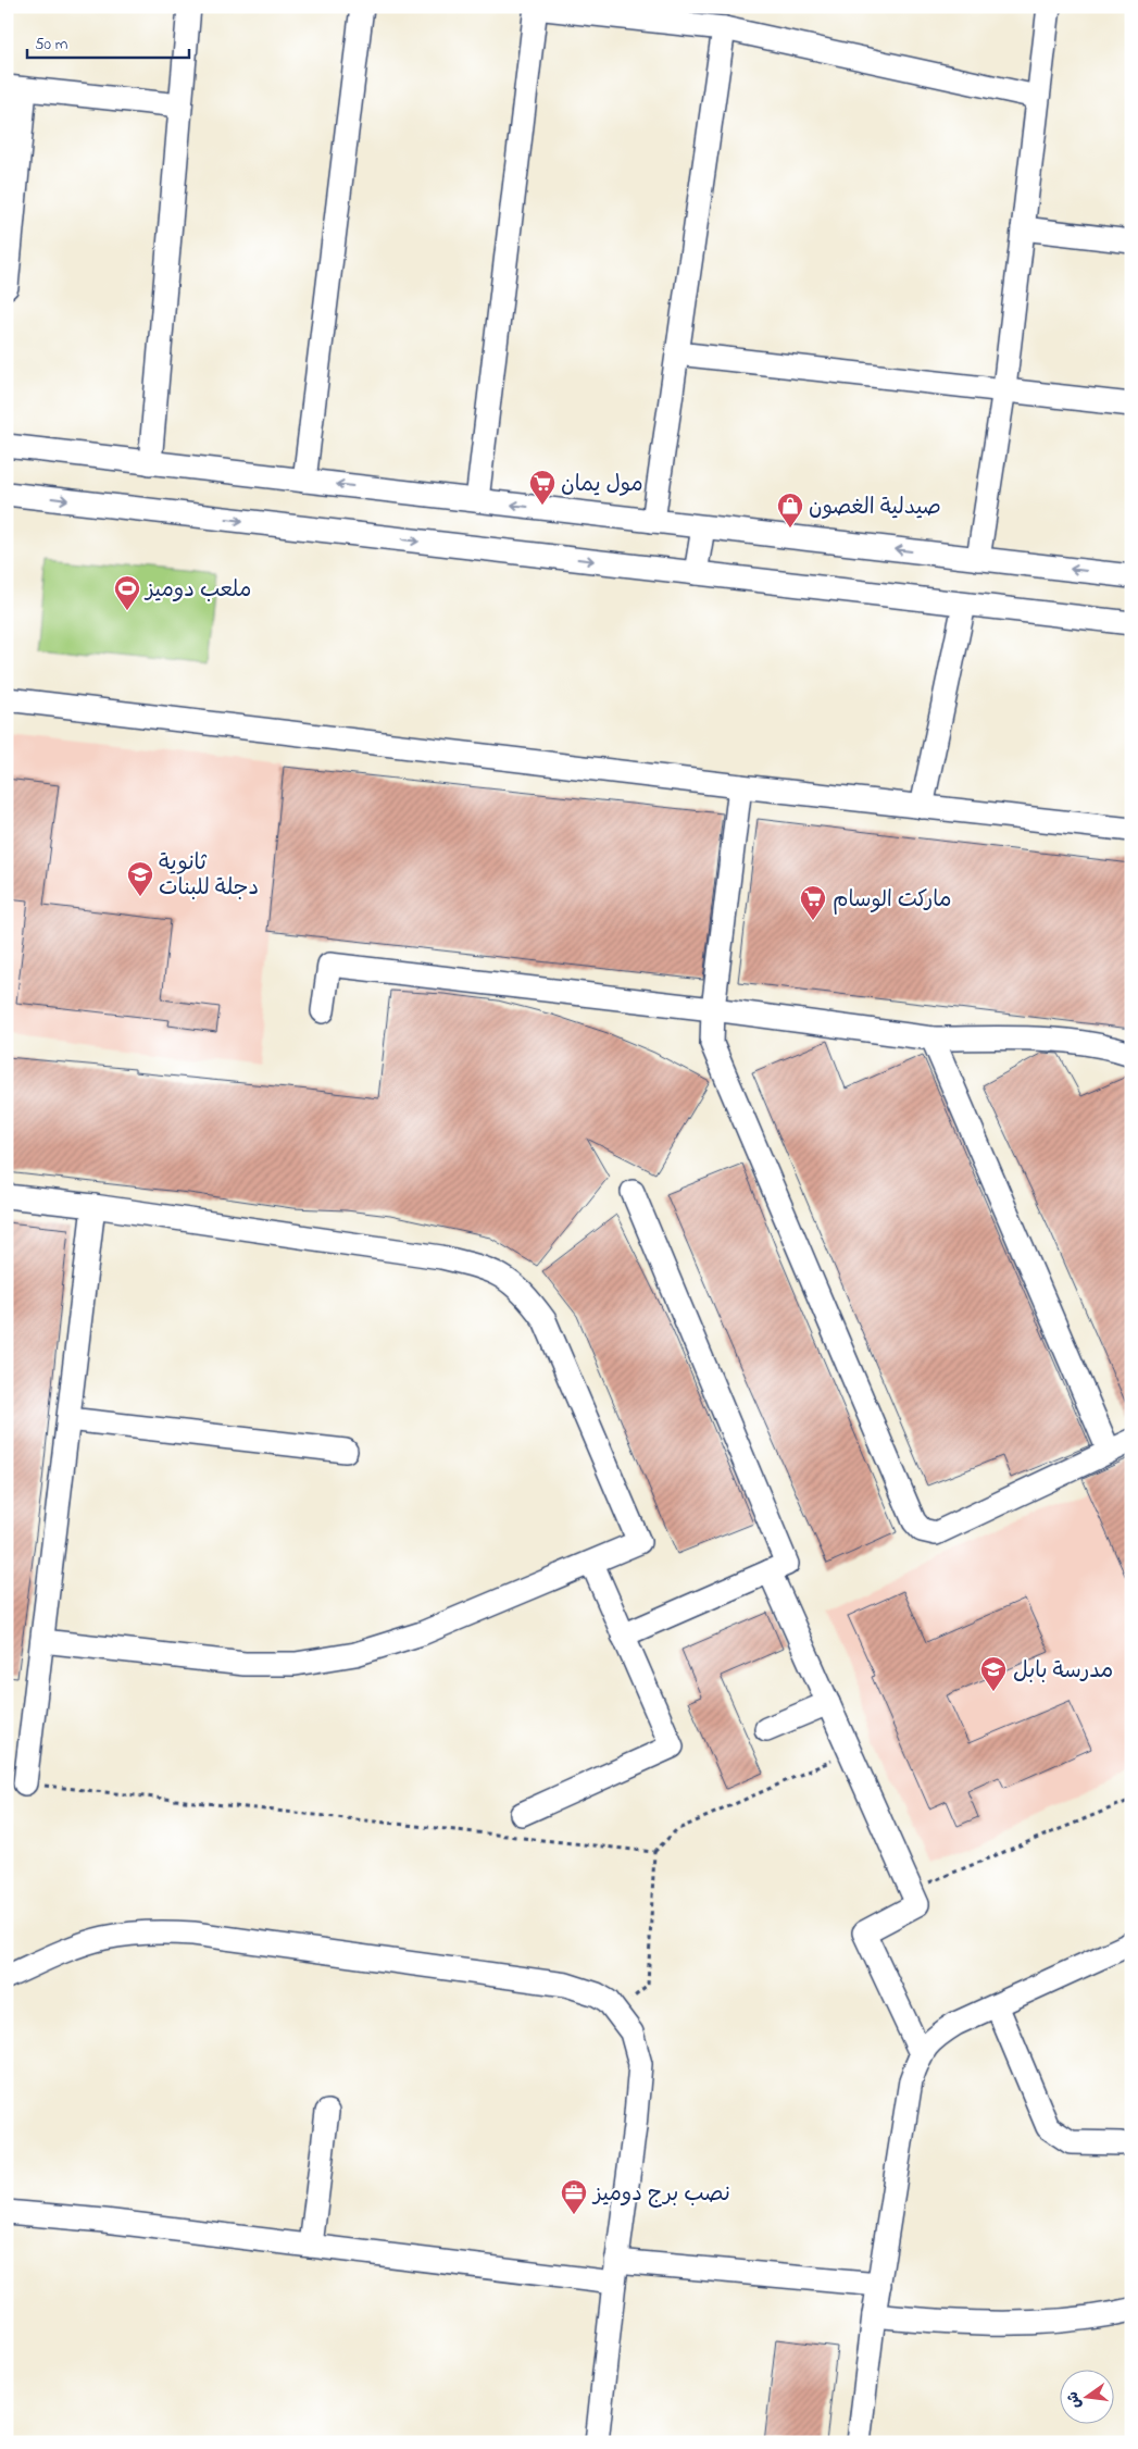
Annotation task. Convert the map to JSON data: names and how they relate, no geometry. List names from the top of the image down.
{
  "places": {
    "supermarket": ["مول يمان", "ماركت الوسام"],
    "shop": ["صيدلية الغصون"],
    "sports": ["ملعب دوميز"],
    "school or university": ["ثانوية دجلة للبنات", "مدرسة بابل"],
    "office": ["نصب برج دوميز"]
  },
  "scale_bar": "50 m",
  "north": "left"
}
